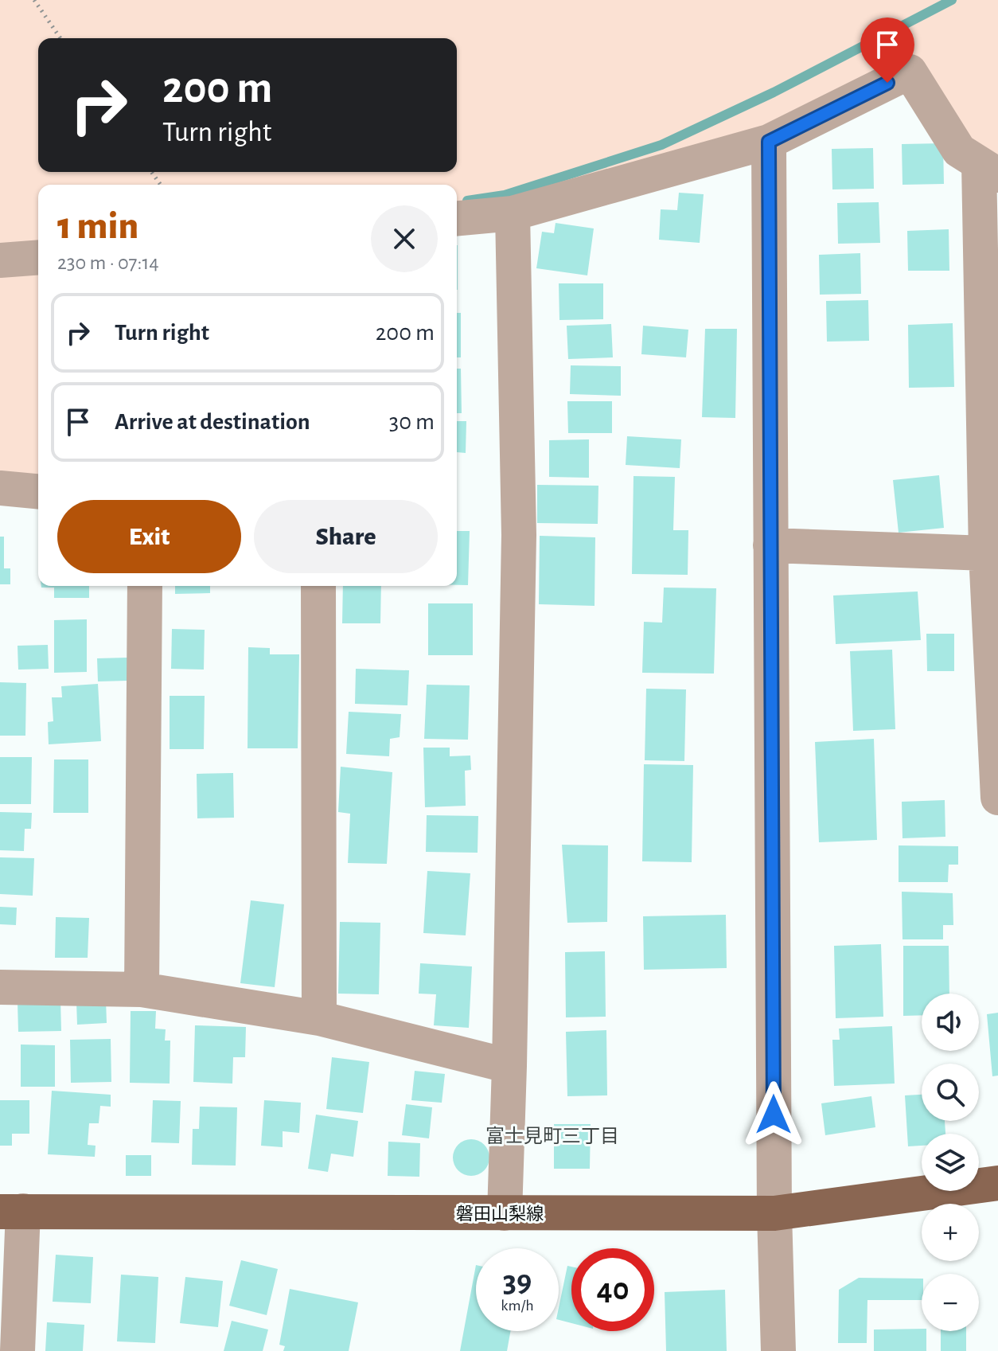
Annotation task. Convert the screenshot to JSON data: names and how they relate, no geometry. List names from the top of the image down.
{
  "streets": {
    "main road": ["磐田山梨線"]
  },
  "districts": ["富士見町三丁目"],
  "page": {
    "turn": ["200 m", "Turn right"],
    "heading": ["1 min", "230 m · 07:14"],
    "list": [
      {
        "name": "Turn right",
        "value": "200 m"
      },
      {
        "name": "Arrive at destination",
        "value": "30 m"
      }
    ],
    "buttons": ["Exit", "Share"],
    "map_buttons": ["+", "−"],
    "speed": "39 km/h",
    "limit": "40"
  }
}
